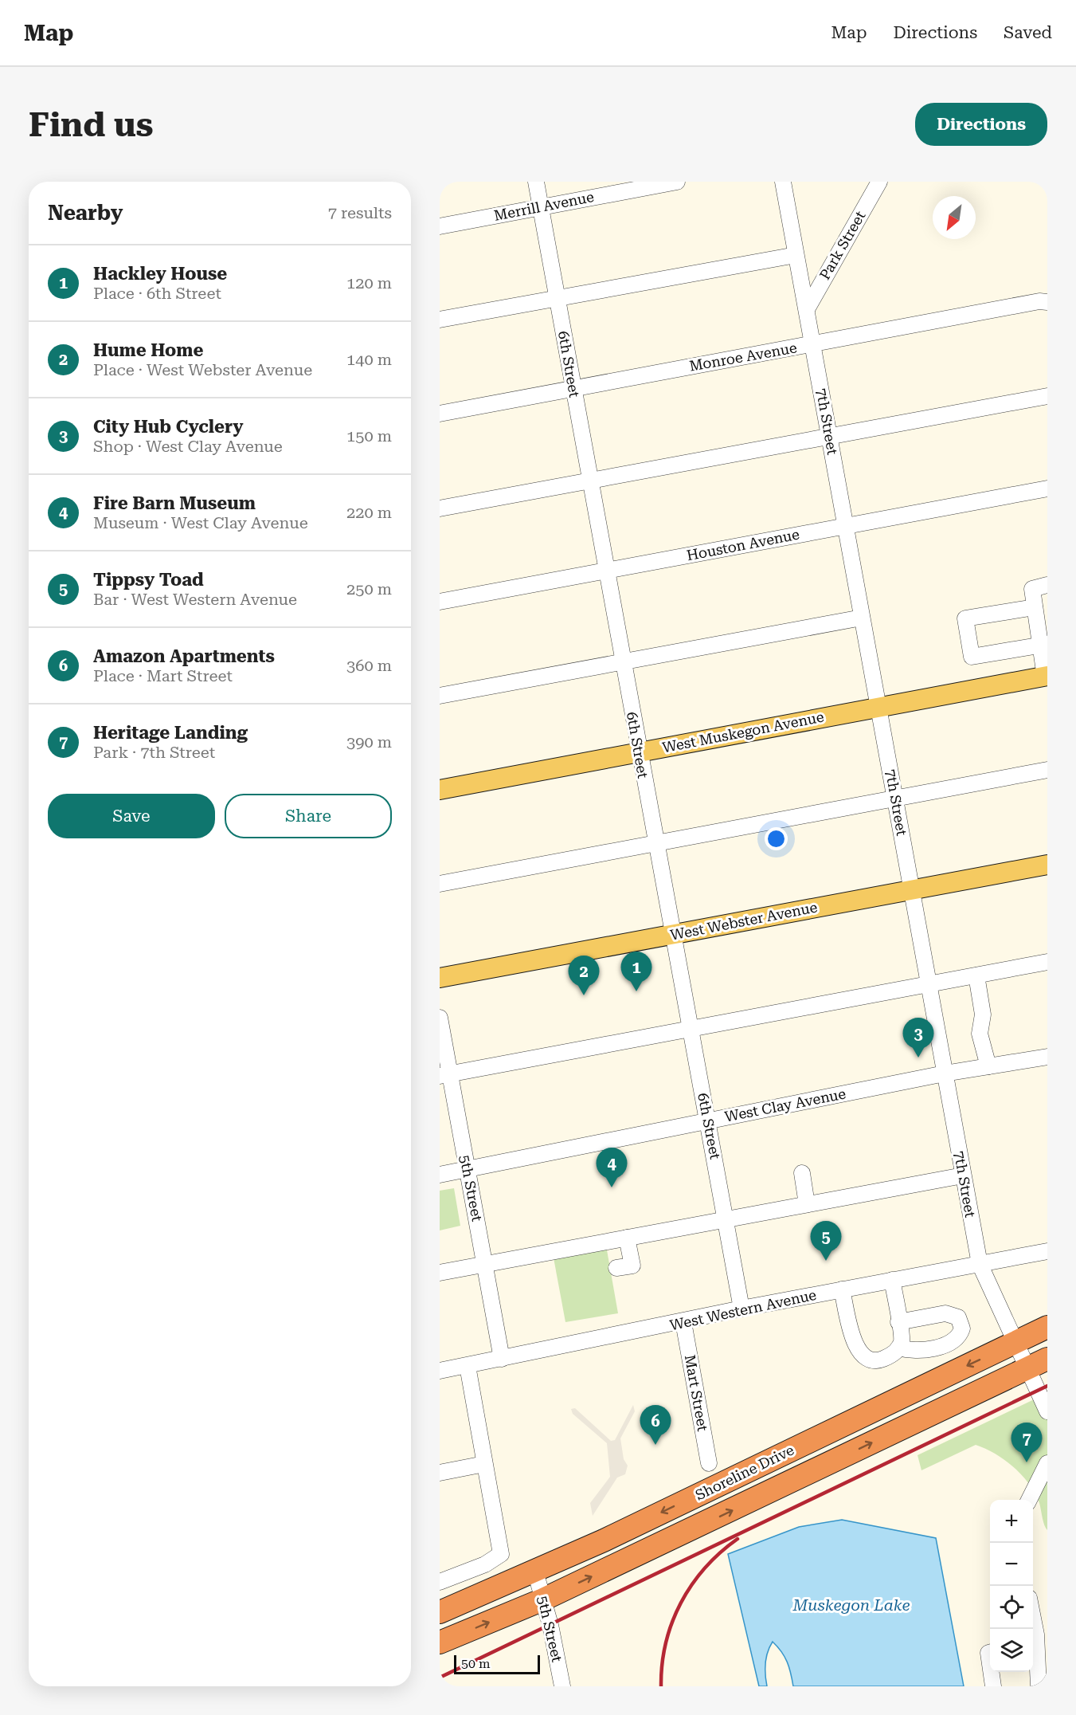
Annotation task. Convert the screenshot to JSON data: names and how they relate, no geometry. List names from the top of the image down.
{
  "streets": {
    "highway": ["Shoreline Drive"],
    "main road": ["West Muskegon Avenue", "West Webster Avenue"],
    "street": [
      "Merrill Avenue",
      "Park Street",
      "Monroe Avenue",
      "6th Street",
      "7th Street",
      "Houston Avenue",
      "West Clay Avenue",
      "5th Street",
      "West Western Avenue",
      "Mart Street"
    ]
  },
  "crossings": [
    ["Merrill Avenue", "6th Street"],
    ["Park Street", "7th Street"],
    ["Monroe Avenue", "6th Street"],
    ["Monroe Avenue", "7th Street"],
    ["6th Street", "Houston Avenue"],
    ["6th Street", "West Muskegon Avenue"],
    ["6th Street", "West Webster Avenue"],
    ["6th Street", "West Clay Avenue"],
    ["6th Street", "West Western Avenue"],
    ["7th Street", "Houston Avenue"],
    ["7th Street", "West Muskegon Avenue"],
    ["7th Street", "West Webster Avenue"],
    ["7th Street", "West Clay Avenue"],
    ["7th Street", "West Western Avenue"],
    ["7th Street", "Shoreline Drive"],
    ["West Clay Avenue", "5th Street"],
    ["5th Street", "West Western Avenue"],
    ["5th Street", "Shoreline Drive"],
    ["West Western Avenue", "Mart Street"]
  ],
  "water": ["Muskegon Lake"],
  "scale_bar": "50 m",
  "north": "bottom left",
  "page": {
    "header": "Map",
    "nav": ["Map", "Directions", "Saved"],
    "buttons": [
      "Directions",
      ["Save", "Share"]
    ],
    "title": "Find us",
    "heading": ["Nearby", "7 results"],
    "list": [
      {
        "mark": "1",
        "name": "Hackley House",
        "note": "Place · 6th Street",
        "value": "120 m"
      },
      {
        "mark": "2",
        "name": "Hume Home",
        "note": "Place · West Webster Avenue",
        "value": "140 m"
      },
      {
        "mark": "3",
        "name": "City Hub Cyclery",
        "note": "Shop · West Clay Avenue",
        "value": "150 m"
      },
      {
        "mark": "4",
        "name": "Fire Barn Museum",
        "note": "Museum · West Clay Avenue",
        "value": "220 m"
      },
      {
        "mark": "5",
        "name": "Tippsy Toad",
        "note": "Bar · West Western Avenue",
        "value": "250 m"
      },
      {
        "mark": "6",
        "name": "Amazon Apartments",
        "note": "Place · Mart Street",
        "value": "360 m"
      },
      {
        "mark": "7",
        "name": "Heritage Landing",
        "note": "Park · 7th Street",
        "value": "390 m"
      }
    ],
    "pins": [
      "1",
      "2",
      "3",
      "4",
      "5",
      "6",
      "7"
    ],
    "map_buttons": ["+", "−"],
    "scale": "50 m"
  }
}
